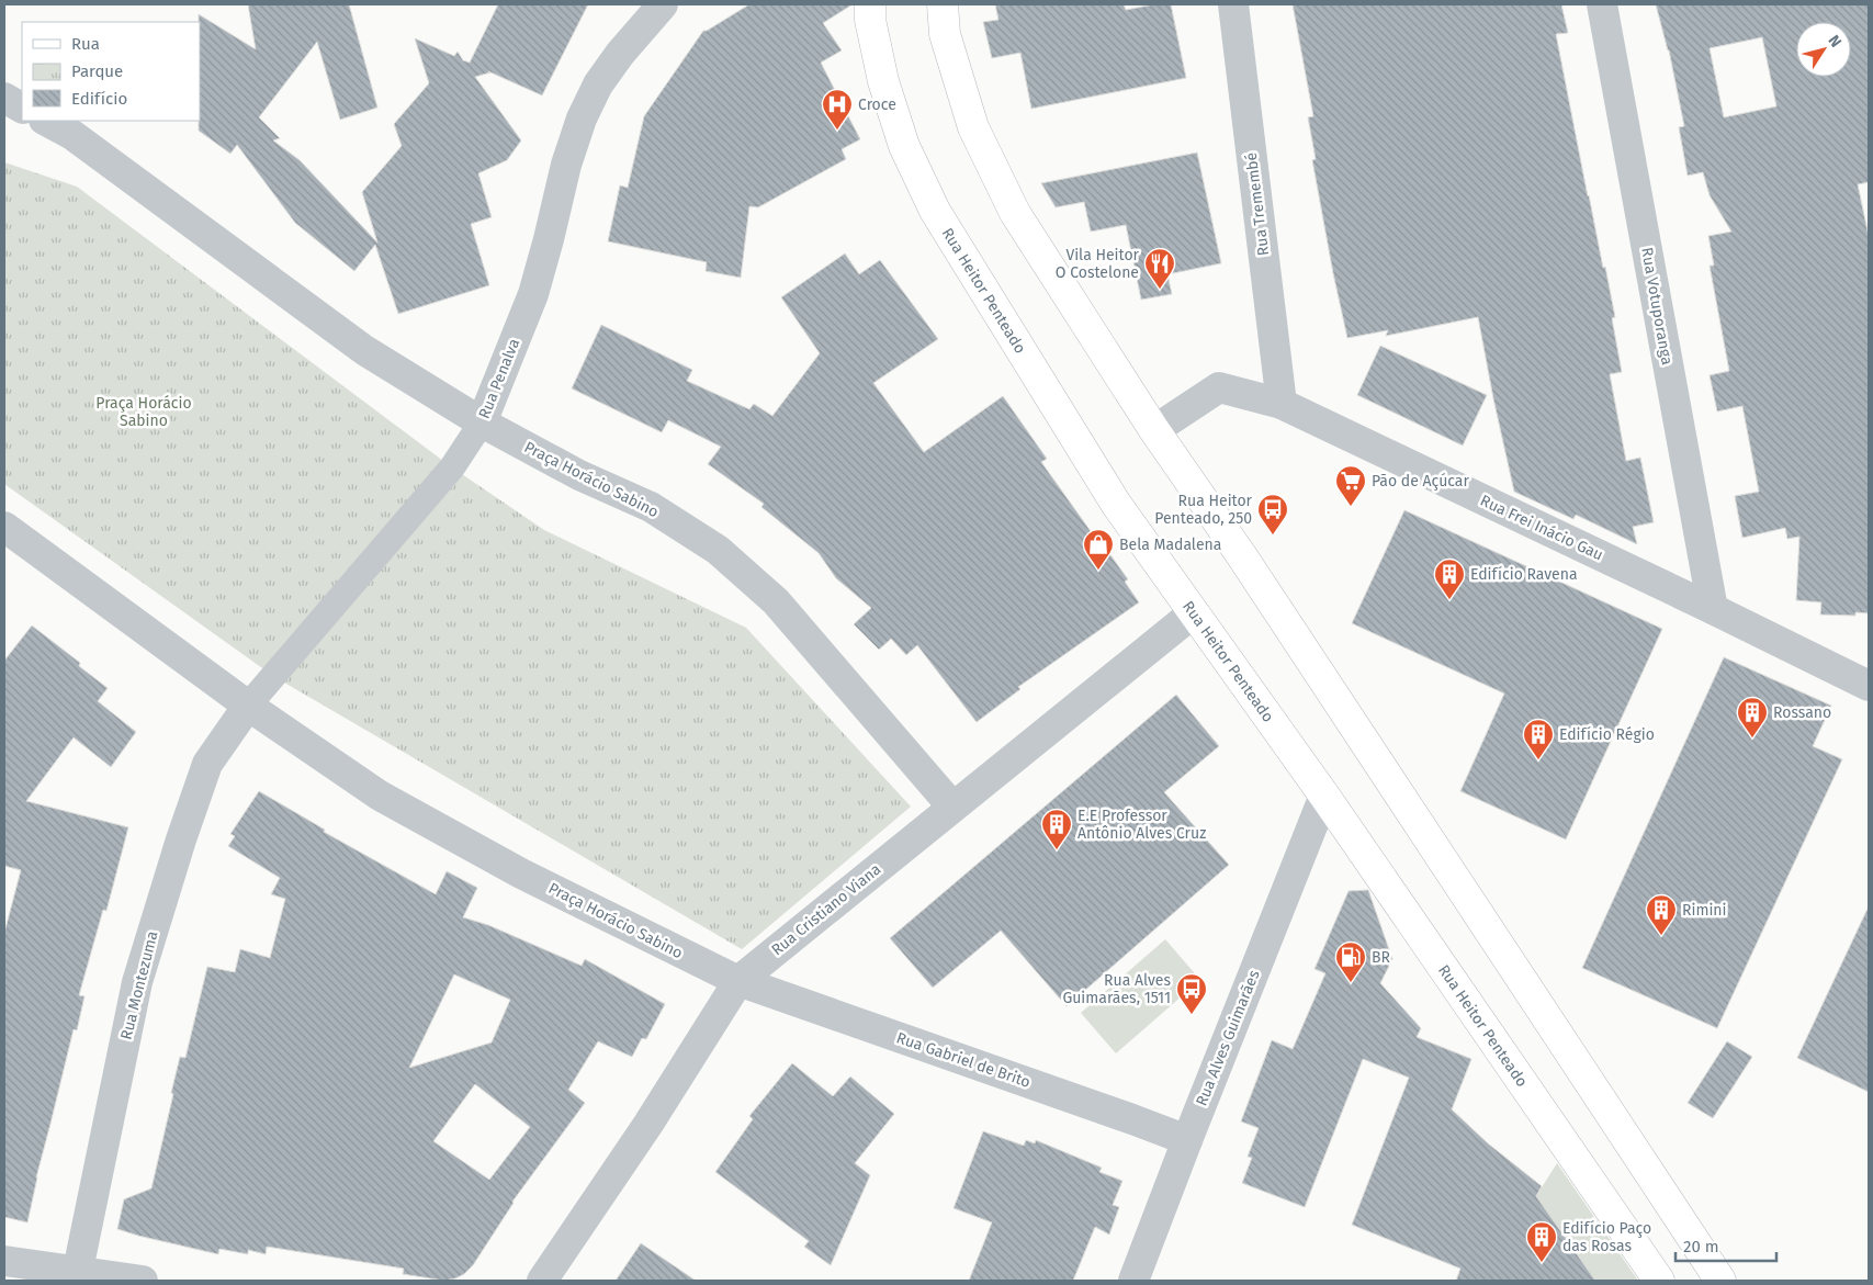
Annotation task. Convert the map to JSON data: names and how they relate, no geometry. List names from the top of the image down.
{
  "streets": {
    "main road": ["Rua Heitor Penteado"],
    "street": [
      "Rua Tremembé",
      "Rua Votuporanga",
      "Rua Penalva",
      "Praça Horácio Sabino",
      "Rua Frei Inácio Gau",
      "Rua Cristiano Viana",
      "Rua Montezuma",
      "Rua Alves Guimarães",
      "Rua Gabriel de Brito"
    ]
  },
  "crossings": [
    ["Rua Tremembé", "Rua Frei Inácio Gau"],
    ["Rua Heitor Penteado", "Rua Cristiano Viana"],
    ["Rua Heitor Penteado", "Rua Alves Guimarães"],
    ["Rua Votuporanga", "Rua Frei Inácio Gau"],
    ["Rua Penalva", "Praça Horácio Sabino"],
    ["Rua Penalva", "Rua Montezuma"],
    ["Praça Horácio Sabino", "Rua Cristiano Viana"],
    ["Praça Horácio Sabino", "Rua Montezuma"],
    ["Praça Horácio Sabino", "Rua Gabriel de Brito"],
    ["Rua Cristiano Viana", "Rua Gabriel de Brito"],
    ["Rua Alves Guimarães", "Rua Gabriel de Brito"]
  ],
  "parks": ["Praça Horácio Sabino"],
  "places": {
    "hospital": ["Croce"],
    "restaurant": ["Vila Heitor O Costelone"],
    "supermarket": ["Pão de Açúcar"],
    "bus stop": ["Rua Heitor Penteado, 250", "Rua Alves Guimarães, 1511"],
    "shop": ["Bela Madalena"],
    "building": [
      "Edifício Ravena",
      "Rossano",
      "Edifício Régio",
      "E.E Professor Antônio Alves Cruz",
      "Rimini",
      "Edifício Paço das Rosas"
    ],
    "fuel station": ["BR"]
  },
  "legend": ["Rua", "Parque", "Edifício"],
  "scale_bar": "20 m",
  "north": "top right"
}
